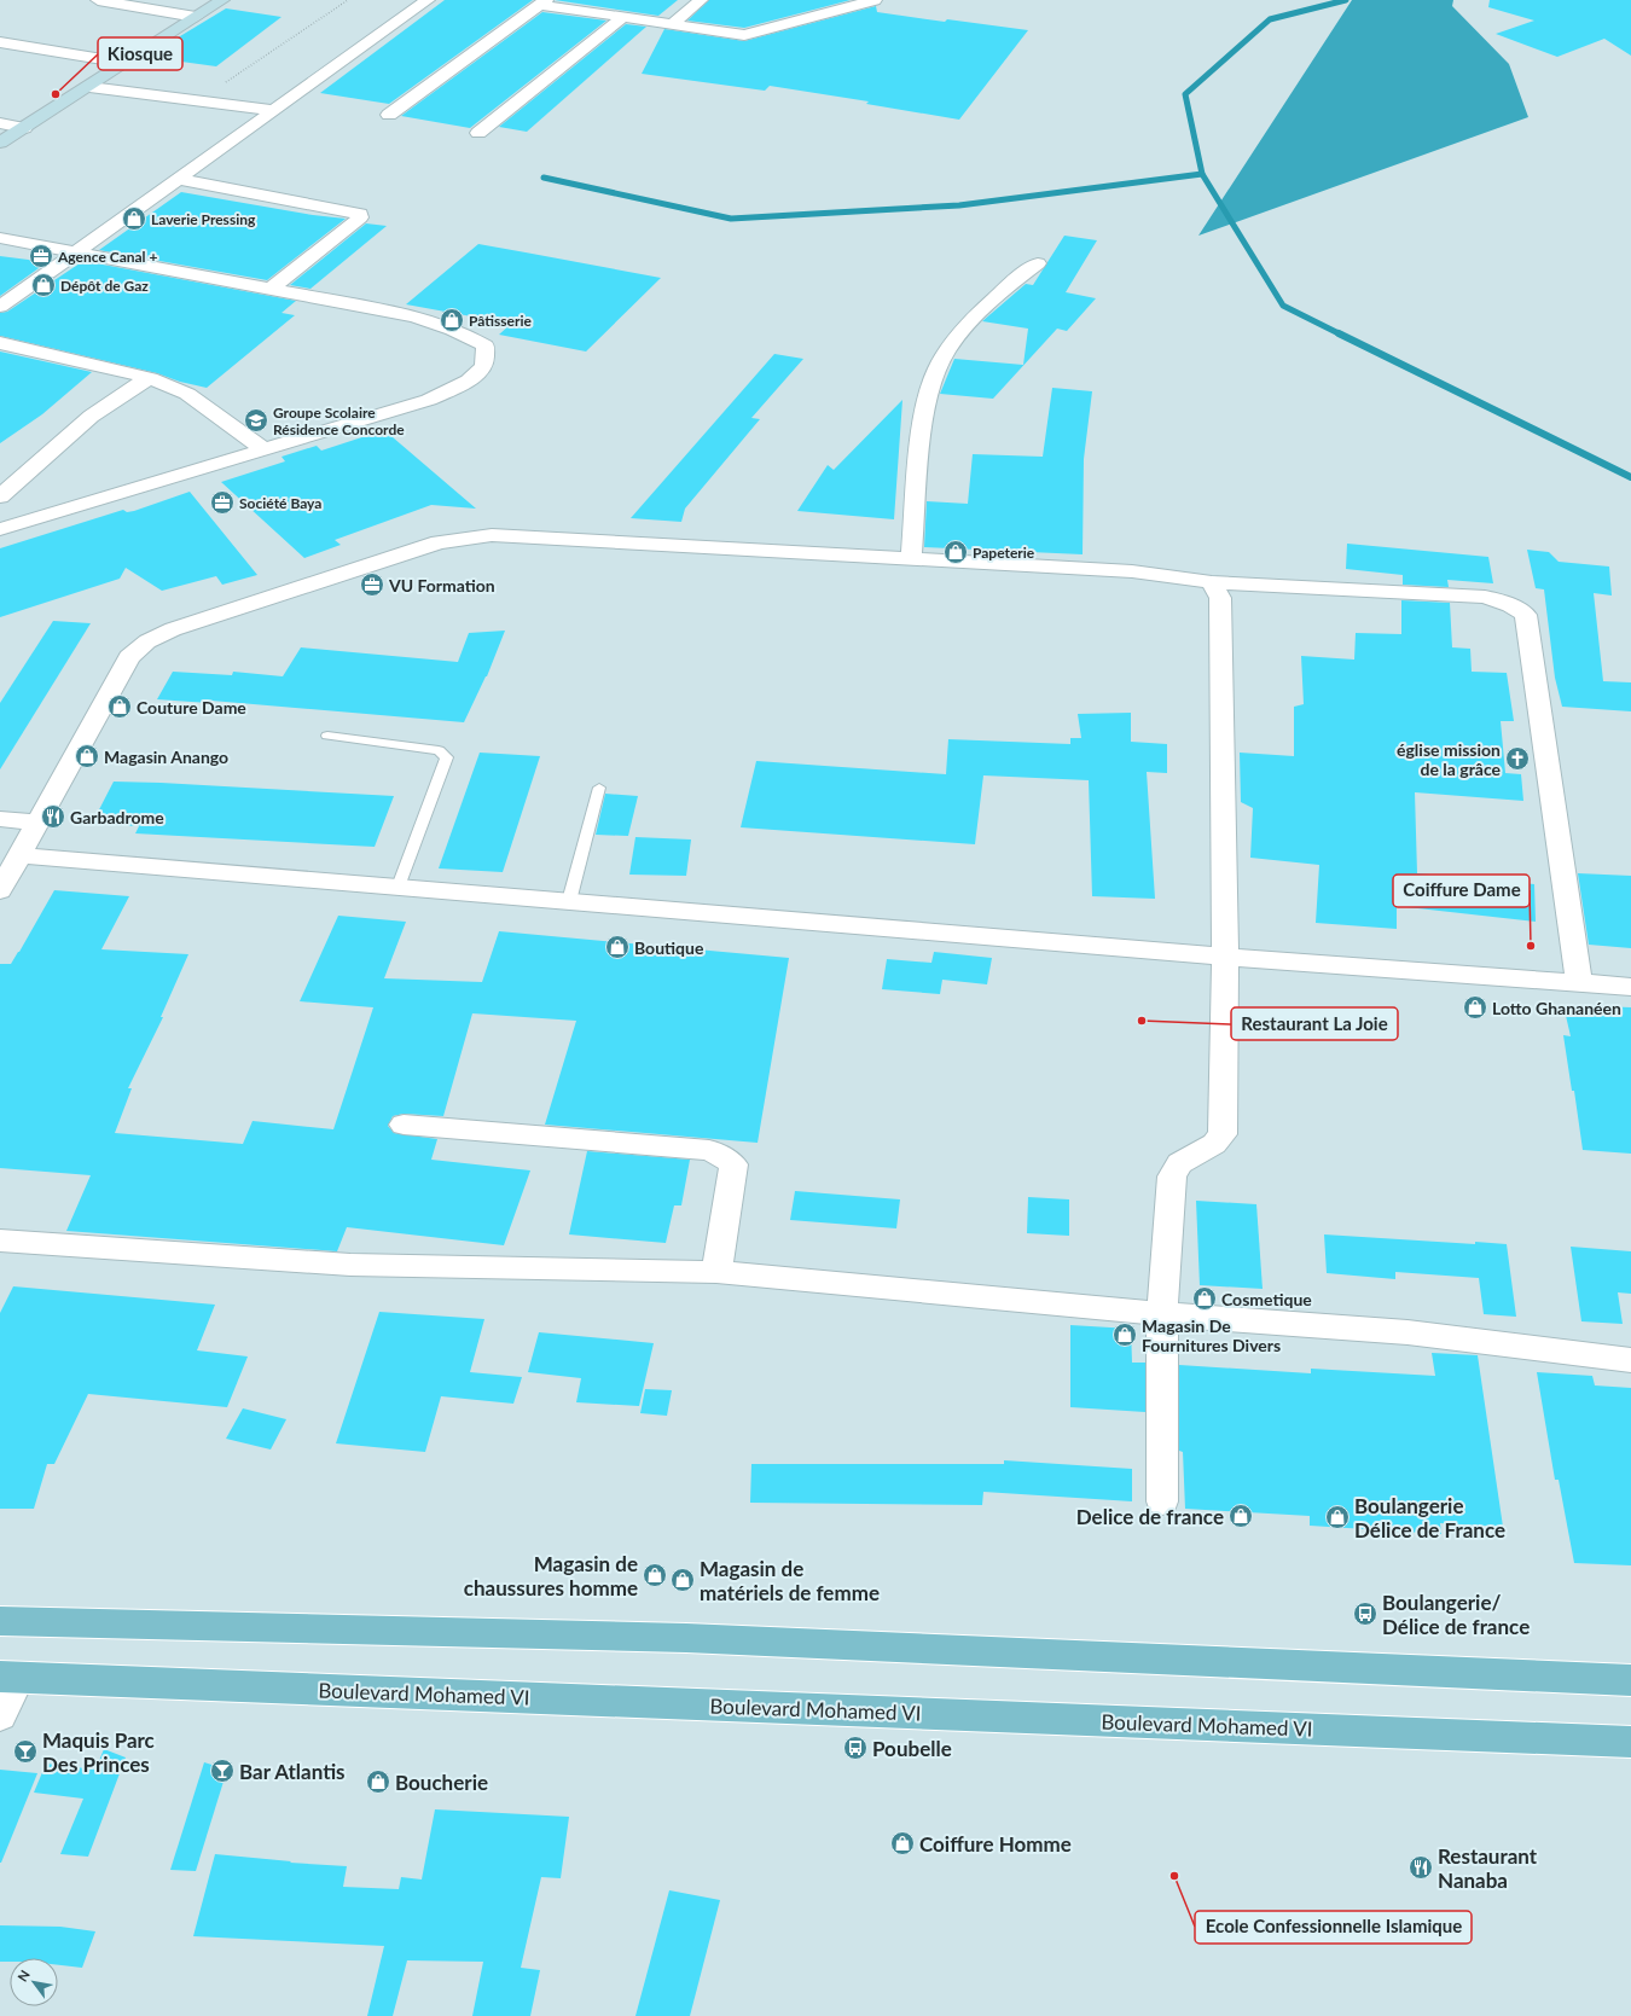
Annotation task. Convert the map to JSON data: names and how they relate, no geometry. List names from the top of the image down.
{
  "streets": {
    "main road": ["Boulevard Mohamed VI"]
  },
  "places": {
    "other": [
      "Kiosque",
      "Coiffure Dame",
      "Restaurant La Joie",
      "Ecole Confessionnelle Islamique"
    ],
    "shop": [
      "Laverie Pressing",
      "Dépôt de Gaz",
      "Pâtisserie",
      "Papeterie",
      "Couture Dame",
      "Magasin Anango",
      "Boutique",
      "Lotto Ghananéen",
      "Cosmetique",
      "Magasin De Fournitures Divers",
      "Delice de france",
      "Boulangerie Délice de France",
      "Magasin de chaussures homme",
      "Magasin de matériels de femme",
      "Boucherie",
      "Coiffure Homme"
    ],
    "office": ["Agence Canal +", "Société Baya", "VU Formation"],
    "school or university": ["Groupe Scolaire Résidence Concorde"],
    "church": ["église mission de la grâce"],
    "restaurant": ["Garbadrome", "Restaurant Nanaba"],
    "bus stop": ["Boulangerie/ Délice de france", "Poubelle"],
    "bar": ["Maquis Parc Des Princes", "Bar Atlantis"]
  },
  "north": "top left"
}
